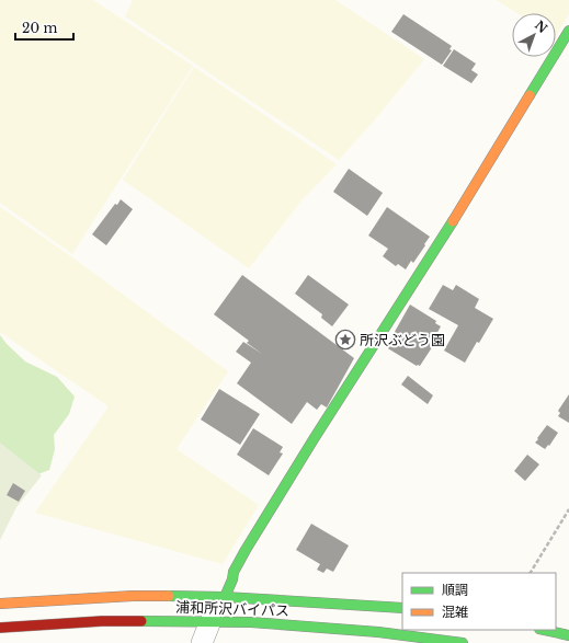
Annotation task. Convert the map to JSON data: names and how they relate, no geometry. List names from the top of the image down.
{
  "streets": {
    "main road": ["浦和所沢バイパス"]
  },
  "places": {
    "place": ["所沢ぶどう園"]
  },
  "legend": ["順調", "混雑"],
  "scale_bar": "20 m",
  "north": "top right"
}
